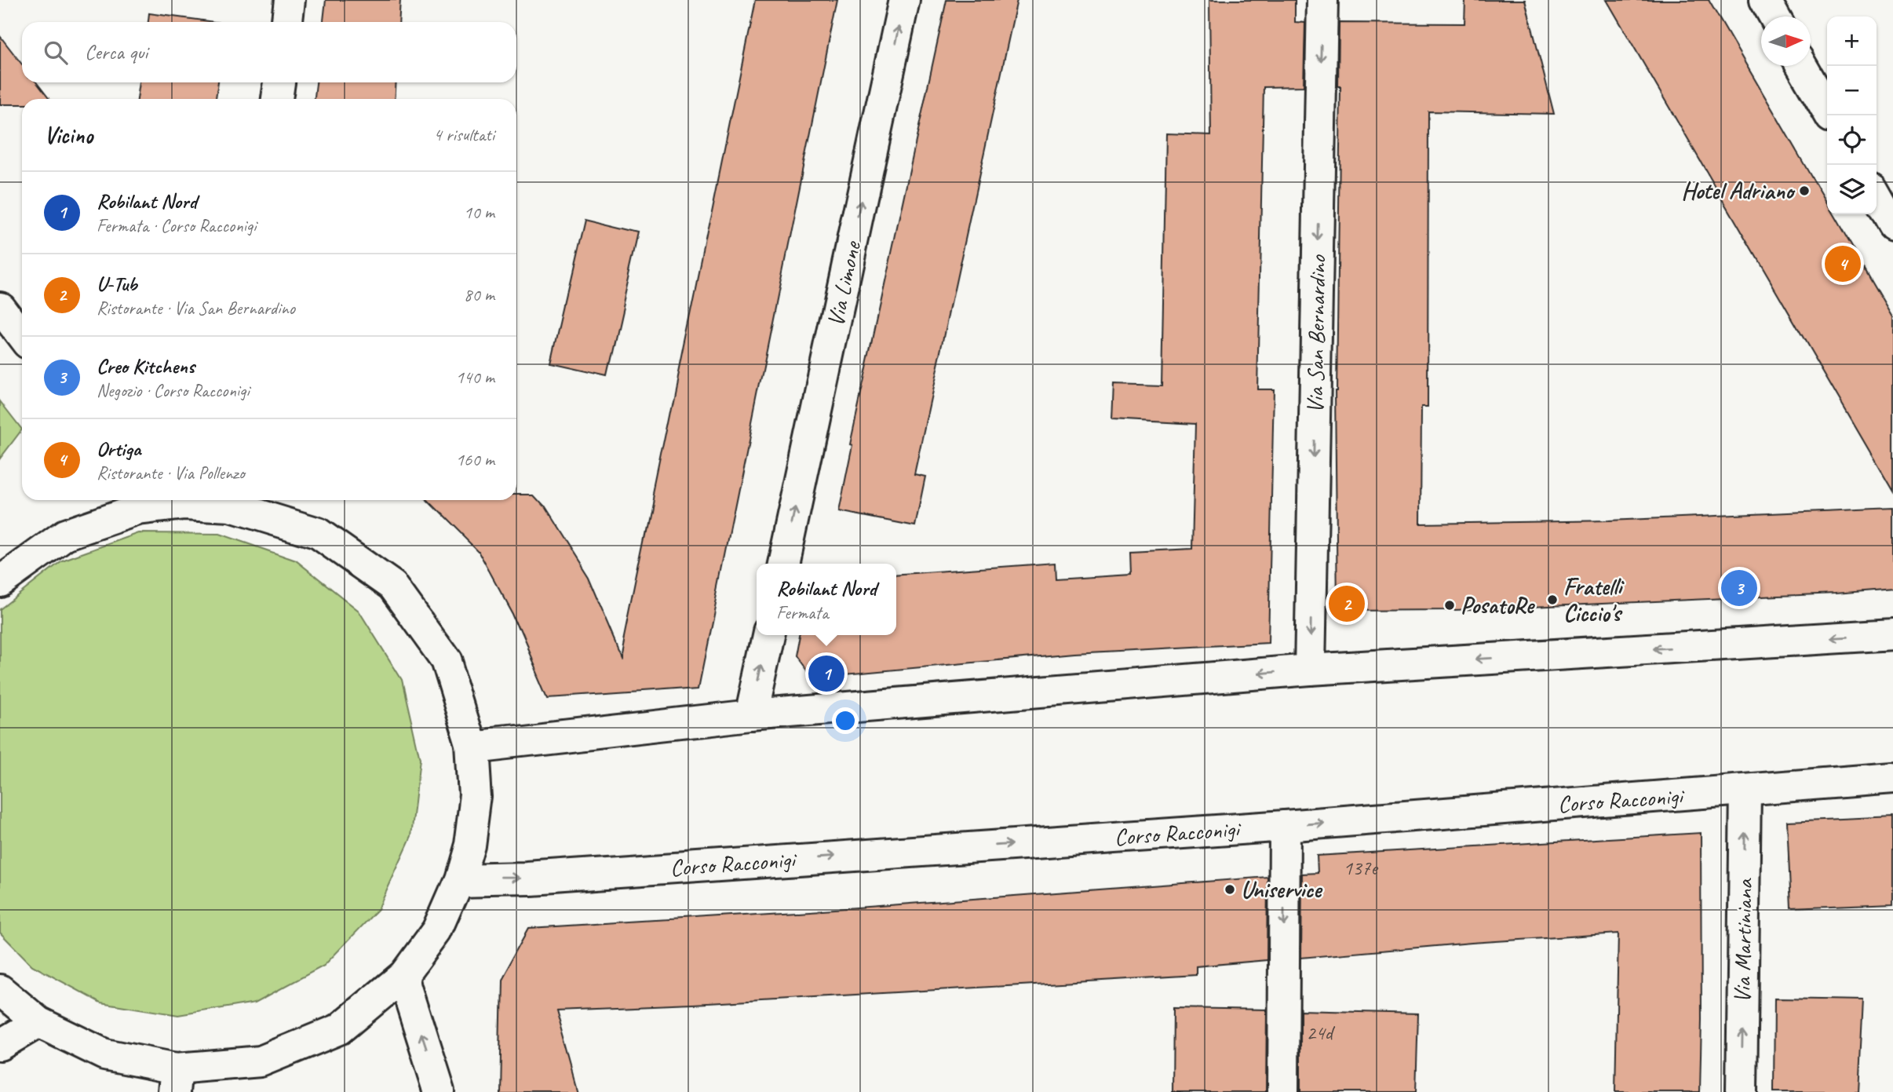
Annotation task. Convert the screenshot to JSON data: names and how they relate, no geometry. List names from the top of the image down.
{
  "streets": {
    "street": [
      "Via Limone",
      "Via San Bernardino",
      "Corso Racconigi",
      "Via Martiniana"
    ]
  },
  "crossings": [
    ["Corso Racconigi", "Via Martiniana"]
  ],
  "one_way": ["Via Limone", "Via San Bernardino", "Via Martiniana"],
  "places": [
    "Hotel Adriano",
    "Fratelli Ciccio's",
    "PosatoRe",
    "Uniservice"
  ],
  "house_numbers": ["137e", "24d"],
  "north": "right",
  "page": {
    "map_buttons": ["+", "−"],
    "search": "Cerca qui",
    "heading": ["Vicino", "4 risultati"],
    "list": [
      {
        "mark": "1",
        "name": "Robilant Nord",
        "note": "Fermata · Corso Racconigi",
        "value": "10 m"
      },
      {
        "mark": "2",
        "name": "U-Tub",
        "note": "Ristorante · Via San Bernardino",
        "value": "80 m"
      },
      {
        "mark": "3",
        "name": "Creo Kitchens",
        "note": "Negozio · Corso Racconigi",
        "value": "140 m"
      },
      {
        "mark": "4",
        "name": "Ortiga",
        "note": "Ristorante · Via Pollenzo",
        "value": "160 m"
      }
    ],
    "pins": [
      "4",
      "3",
      "2",
      "1"
    ],
    "popup": ["Robilant Nord", "Fermata"]
  }
}
